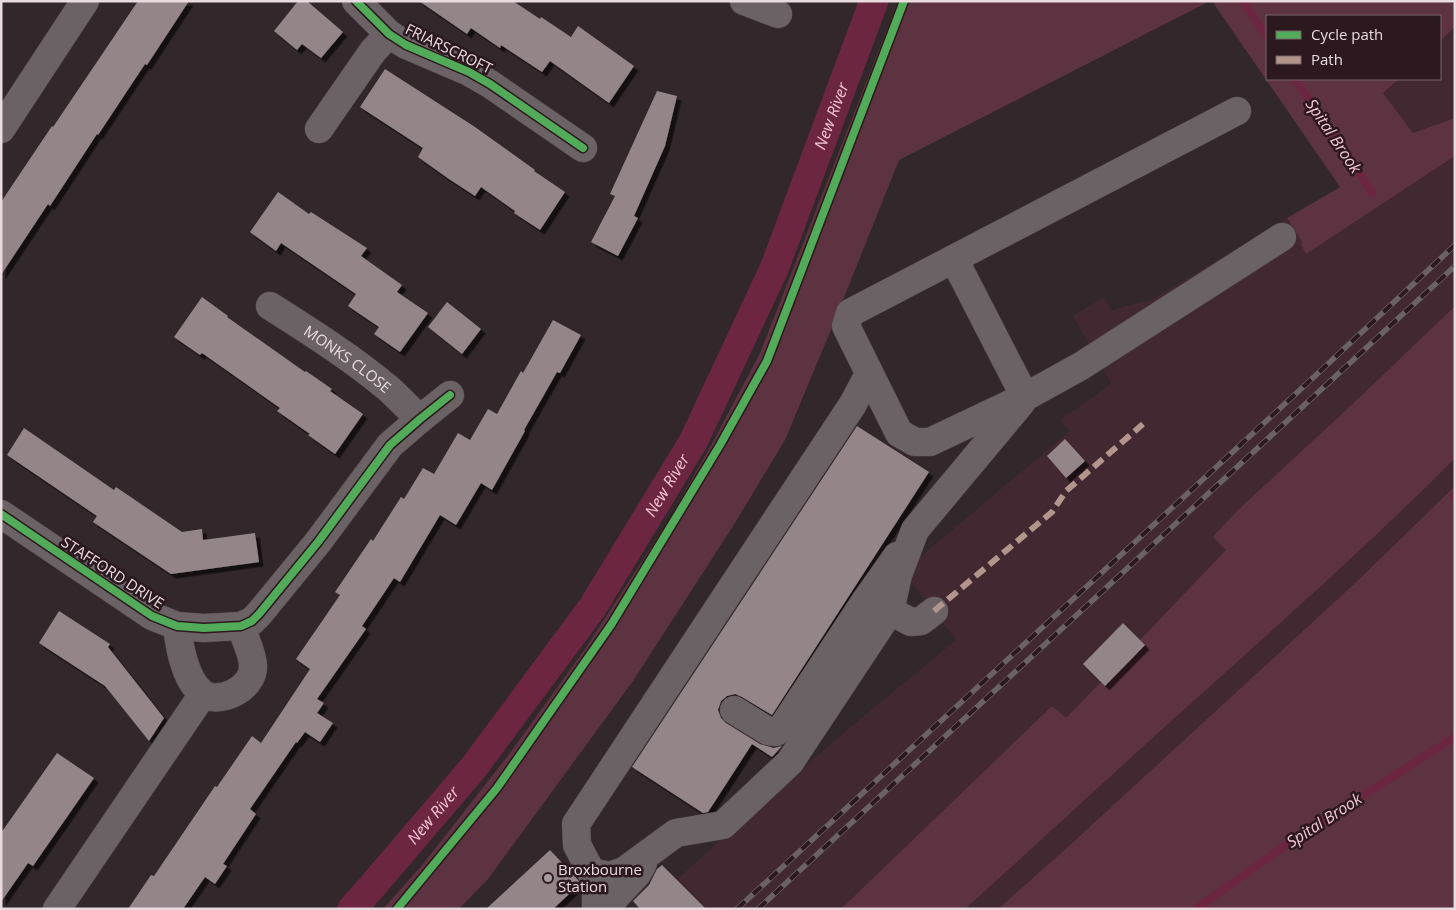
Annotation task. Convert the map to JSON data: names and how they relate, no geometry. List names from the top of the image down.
{
  "streets": {
    "street": ["FRIARSCROFT", "MONKS CLOSE", "STAFFORD DRIVE"]
  },
  "water": ["New River", "Spital Brook"],
  "places": ["Broxbourne Station"],
  "legend": ["Cycle path", "Path"]
}
